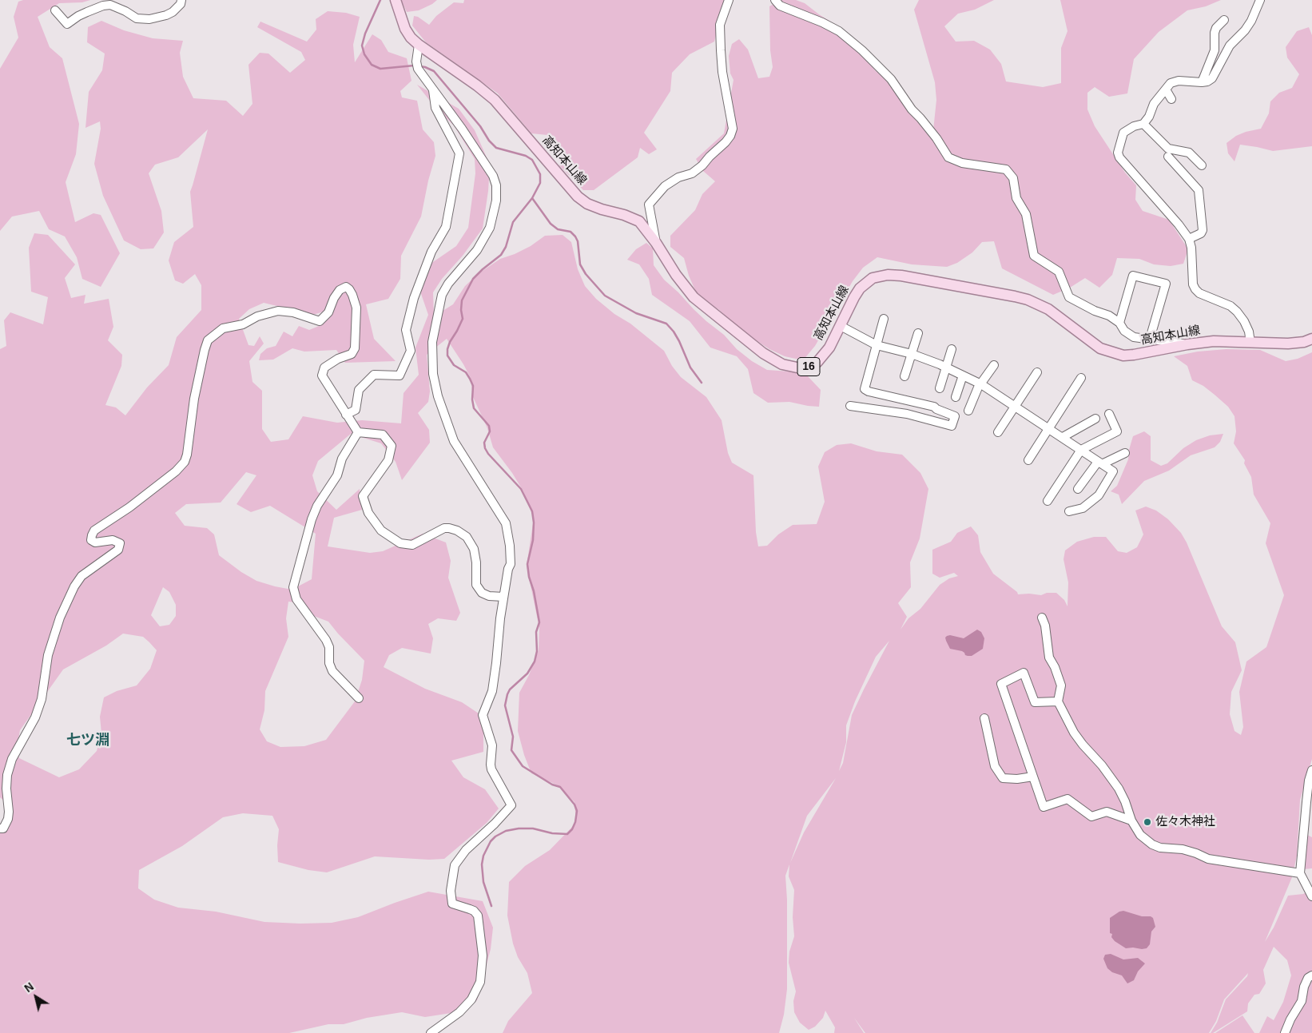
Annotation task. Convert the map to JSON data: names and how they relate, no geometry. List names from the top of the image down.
{
  "streets": {
    "main road": ["高知本山線", "16"]
  },
  "districts": ["七ツ淵"],
  "places": ["佐々木神社"],
  "north": "top left"
}
